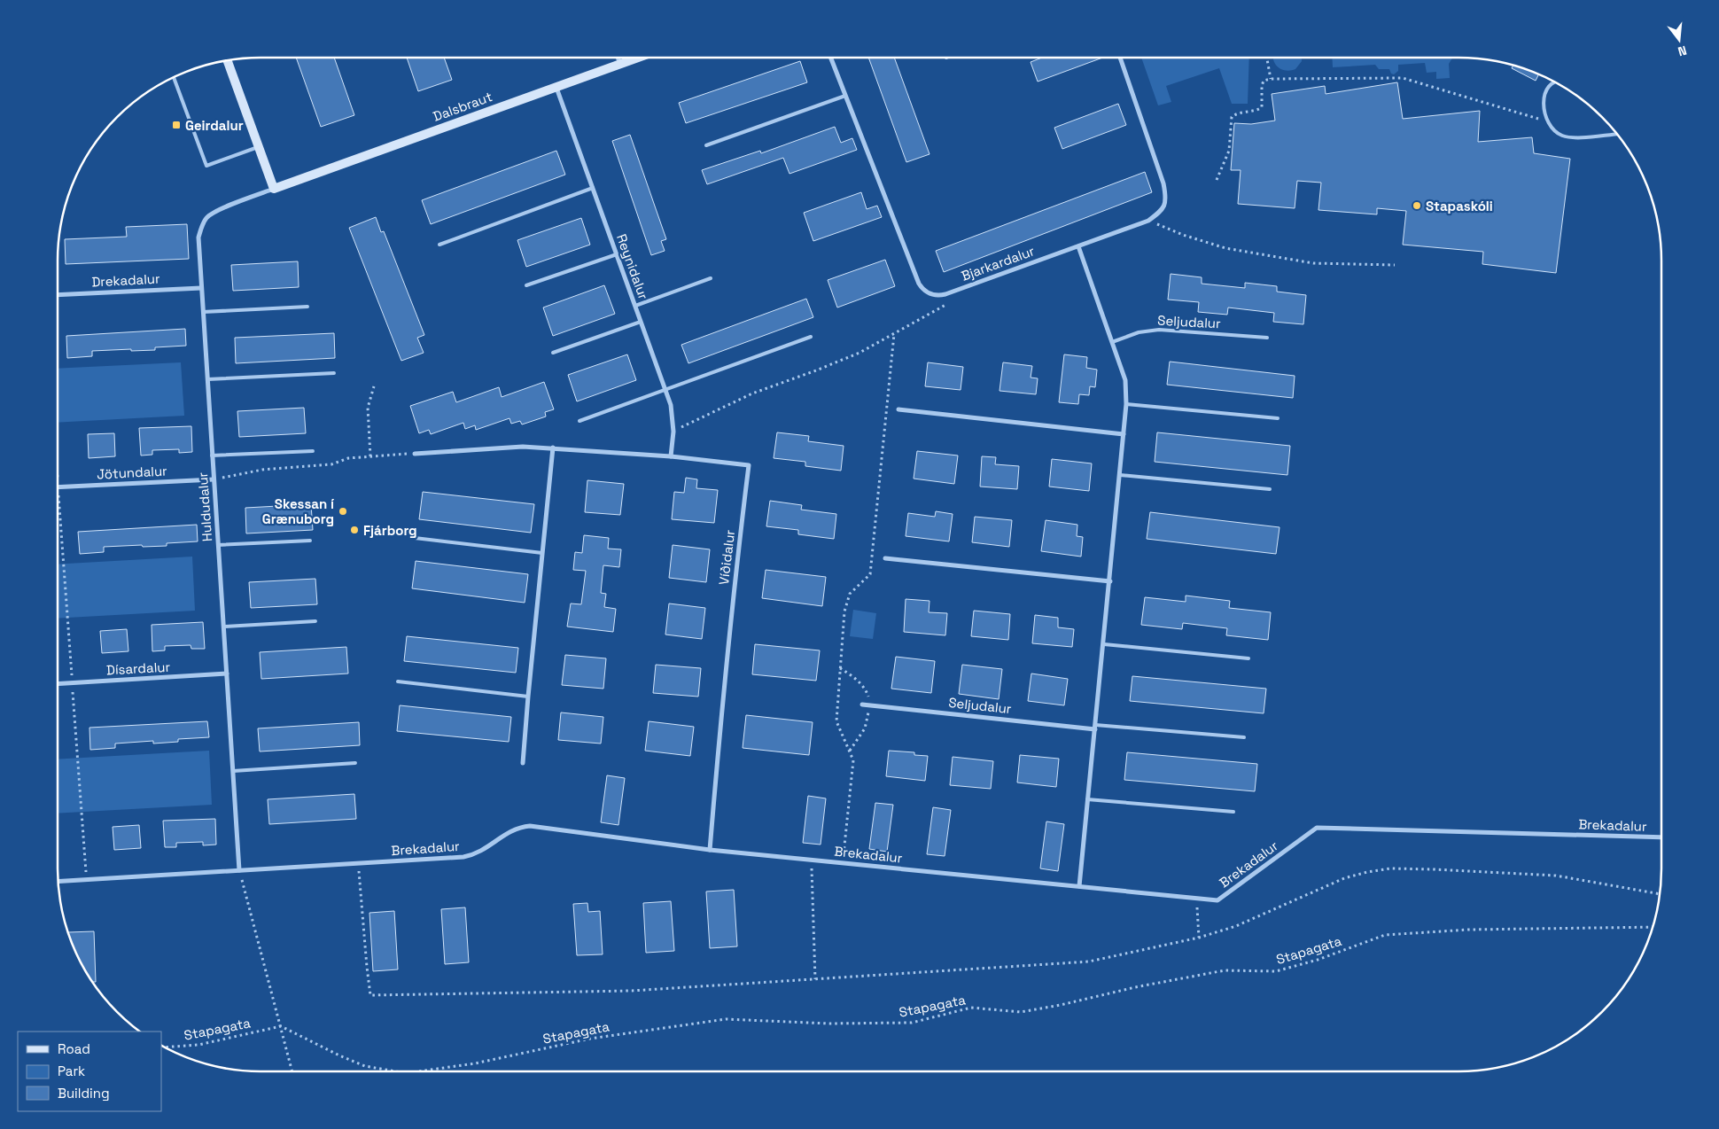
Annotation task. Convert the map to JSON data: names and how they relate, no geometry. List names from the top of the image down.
{
  "streets": {
    "street": [
      "Dalsbraut",
      "Bjarkardalur",
      "Reynidalur",
      "Drekadalur",
      "Seljudalur",
      "Jötundalur",
      "Huldudalur",
      "Víðidalur",
      "Dísardalur",
      "Brekadalur"
    ],
    "path": ["Stapagata"]
  },
  "crossings": [
    ["Dalsbraut", "Reynidalur"],
    ["Dalsbraut", "Huldudalur"],
    ["Reynidalur", "Víðidalur"],
    ["Drekadalur", "Huldudalur"],
    ["Jötundalur", "Huldudalur"],
    ["Huldudalur", "Dísardalur"],
    ["Huldudalur", "Brekadalur"],
    ["Víðidalur", "Brekadalur"]
  ],
  "places": {
    "transit": ["Geirdalur"],
    "other": ["Stapaskóli", "Skessan í Grænuborg", "Fjárborg"]
  },
  "legend": ["Road", "Park", "Building"],
  "north": "bottom"
}
